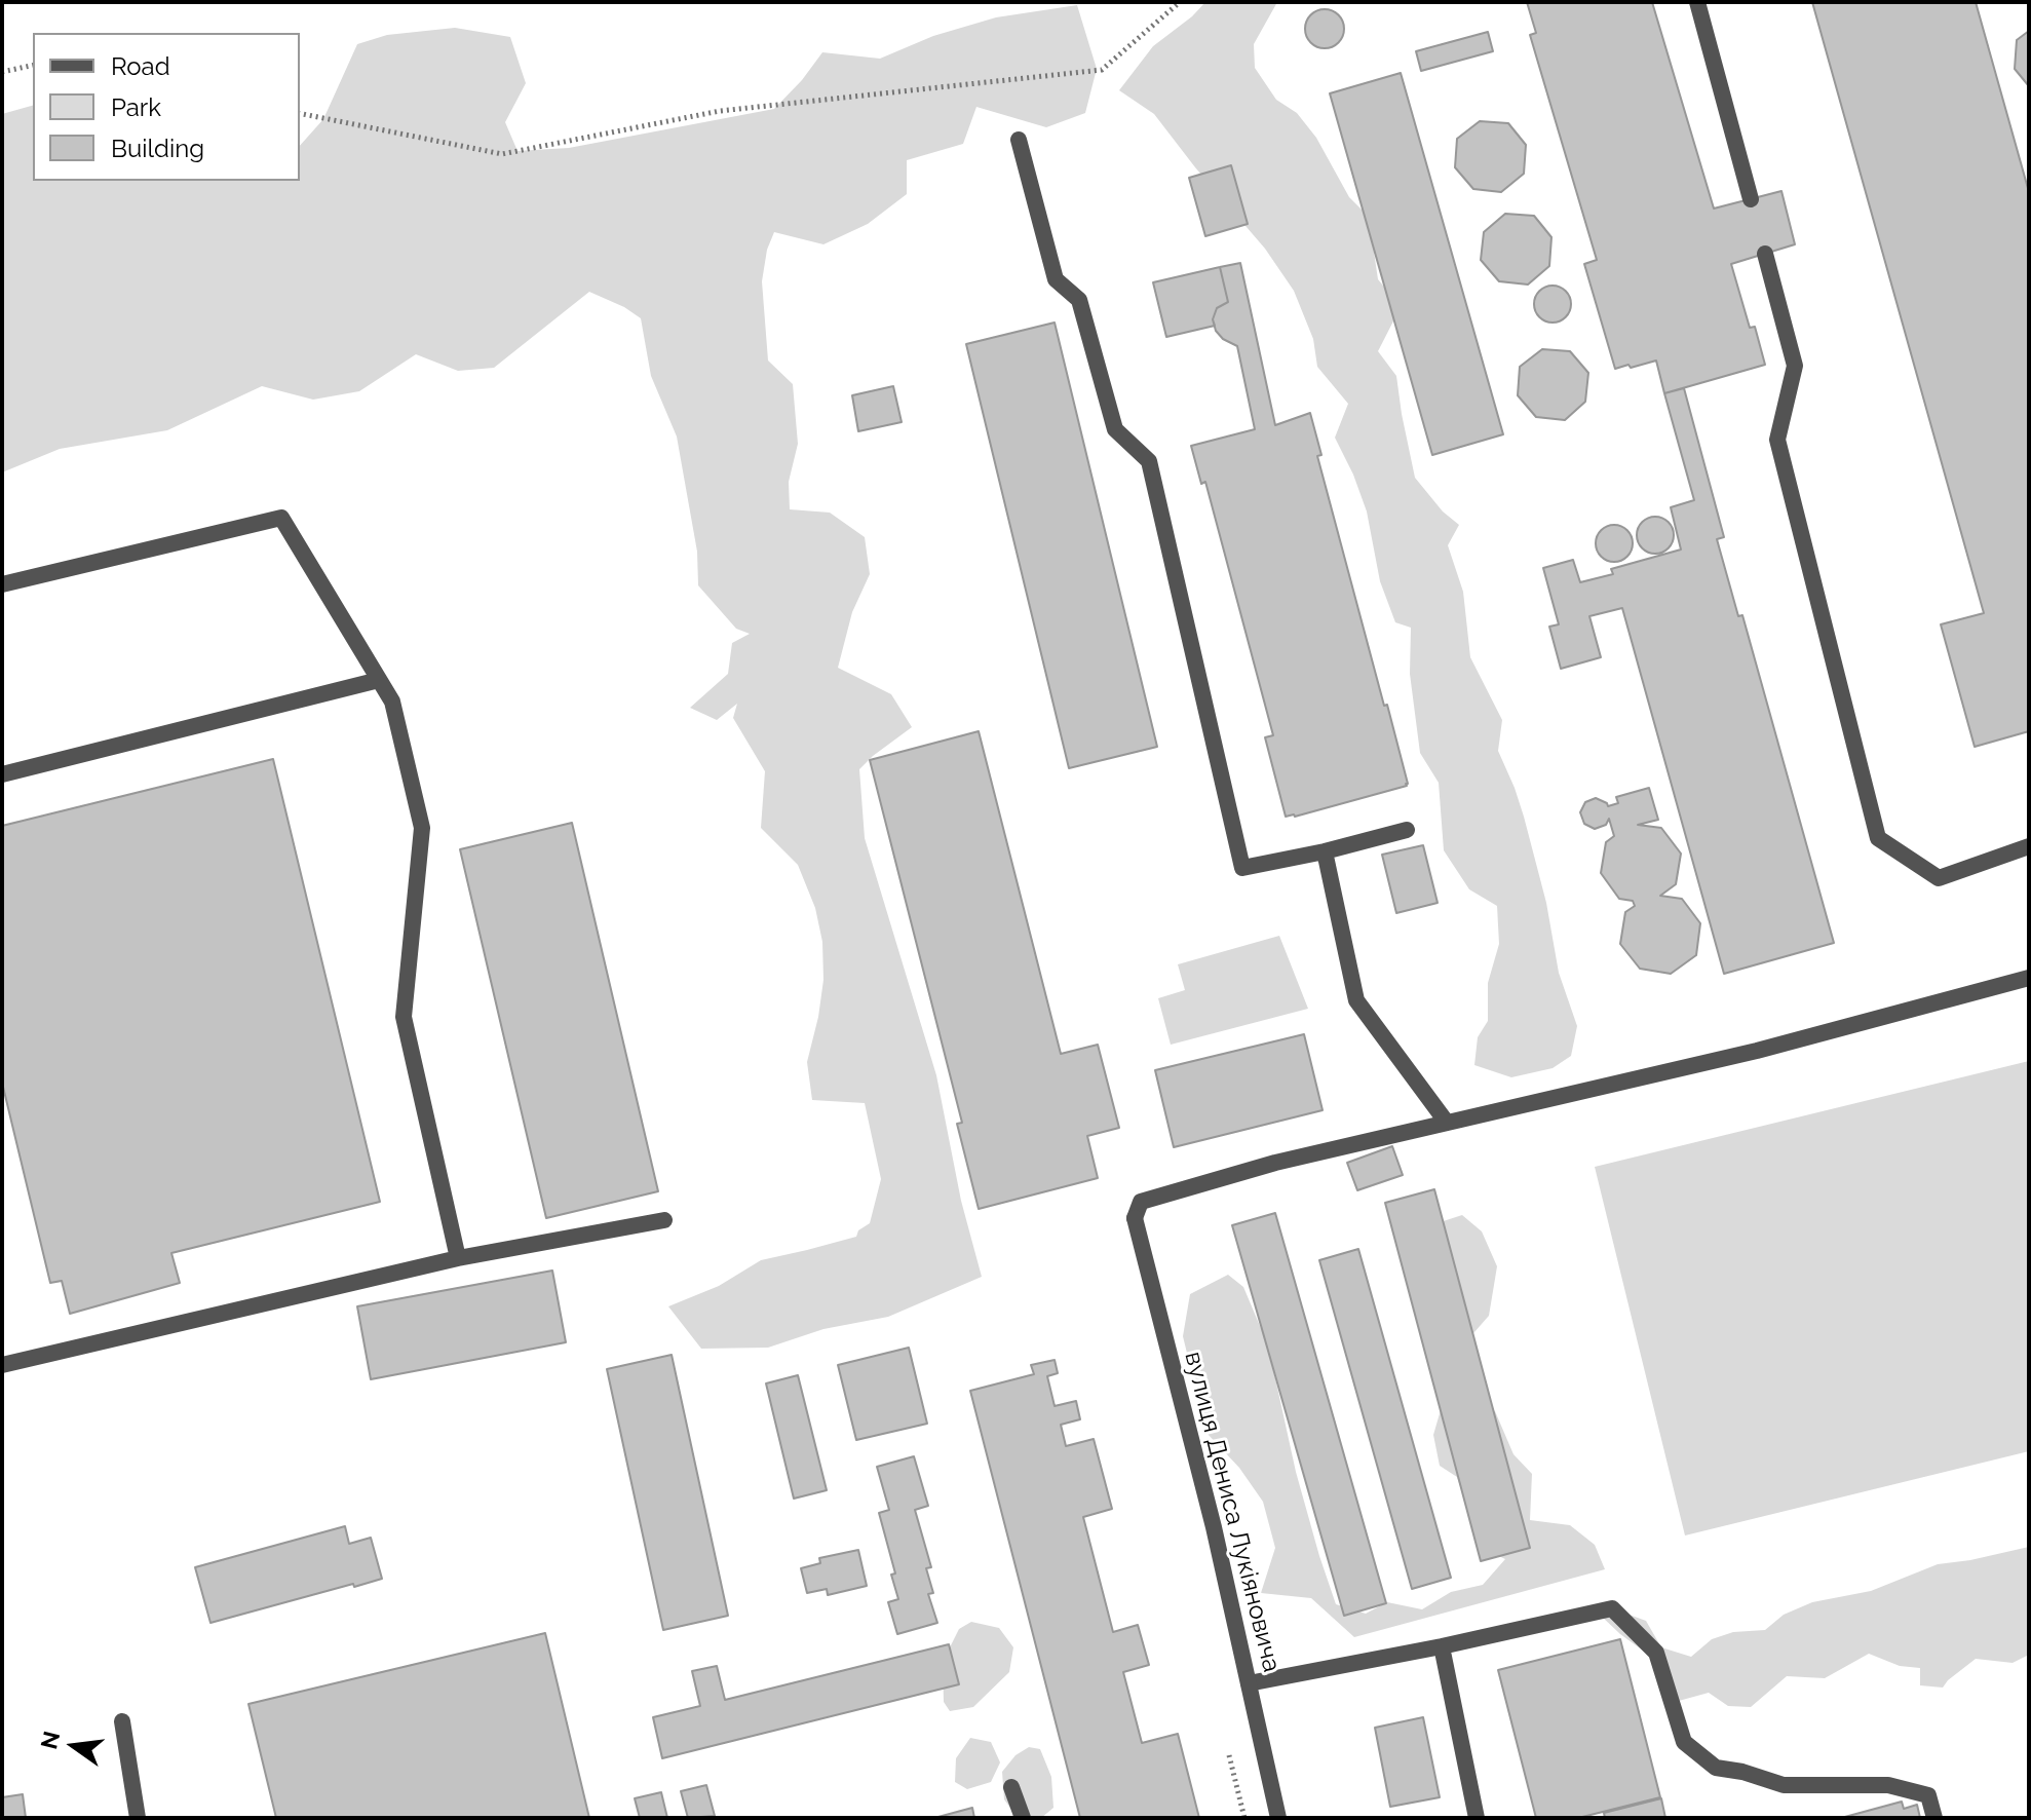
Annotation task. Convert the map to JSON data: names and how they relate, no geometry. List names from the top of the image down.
{
  "streets": {
    "street": ["вулиця Дениса Лукіяновича"]
  },
  "legend": ["Road", "Park", "Building"],
  "north": "left"
}
